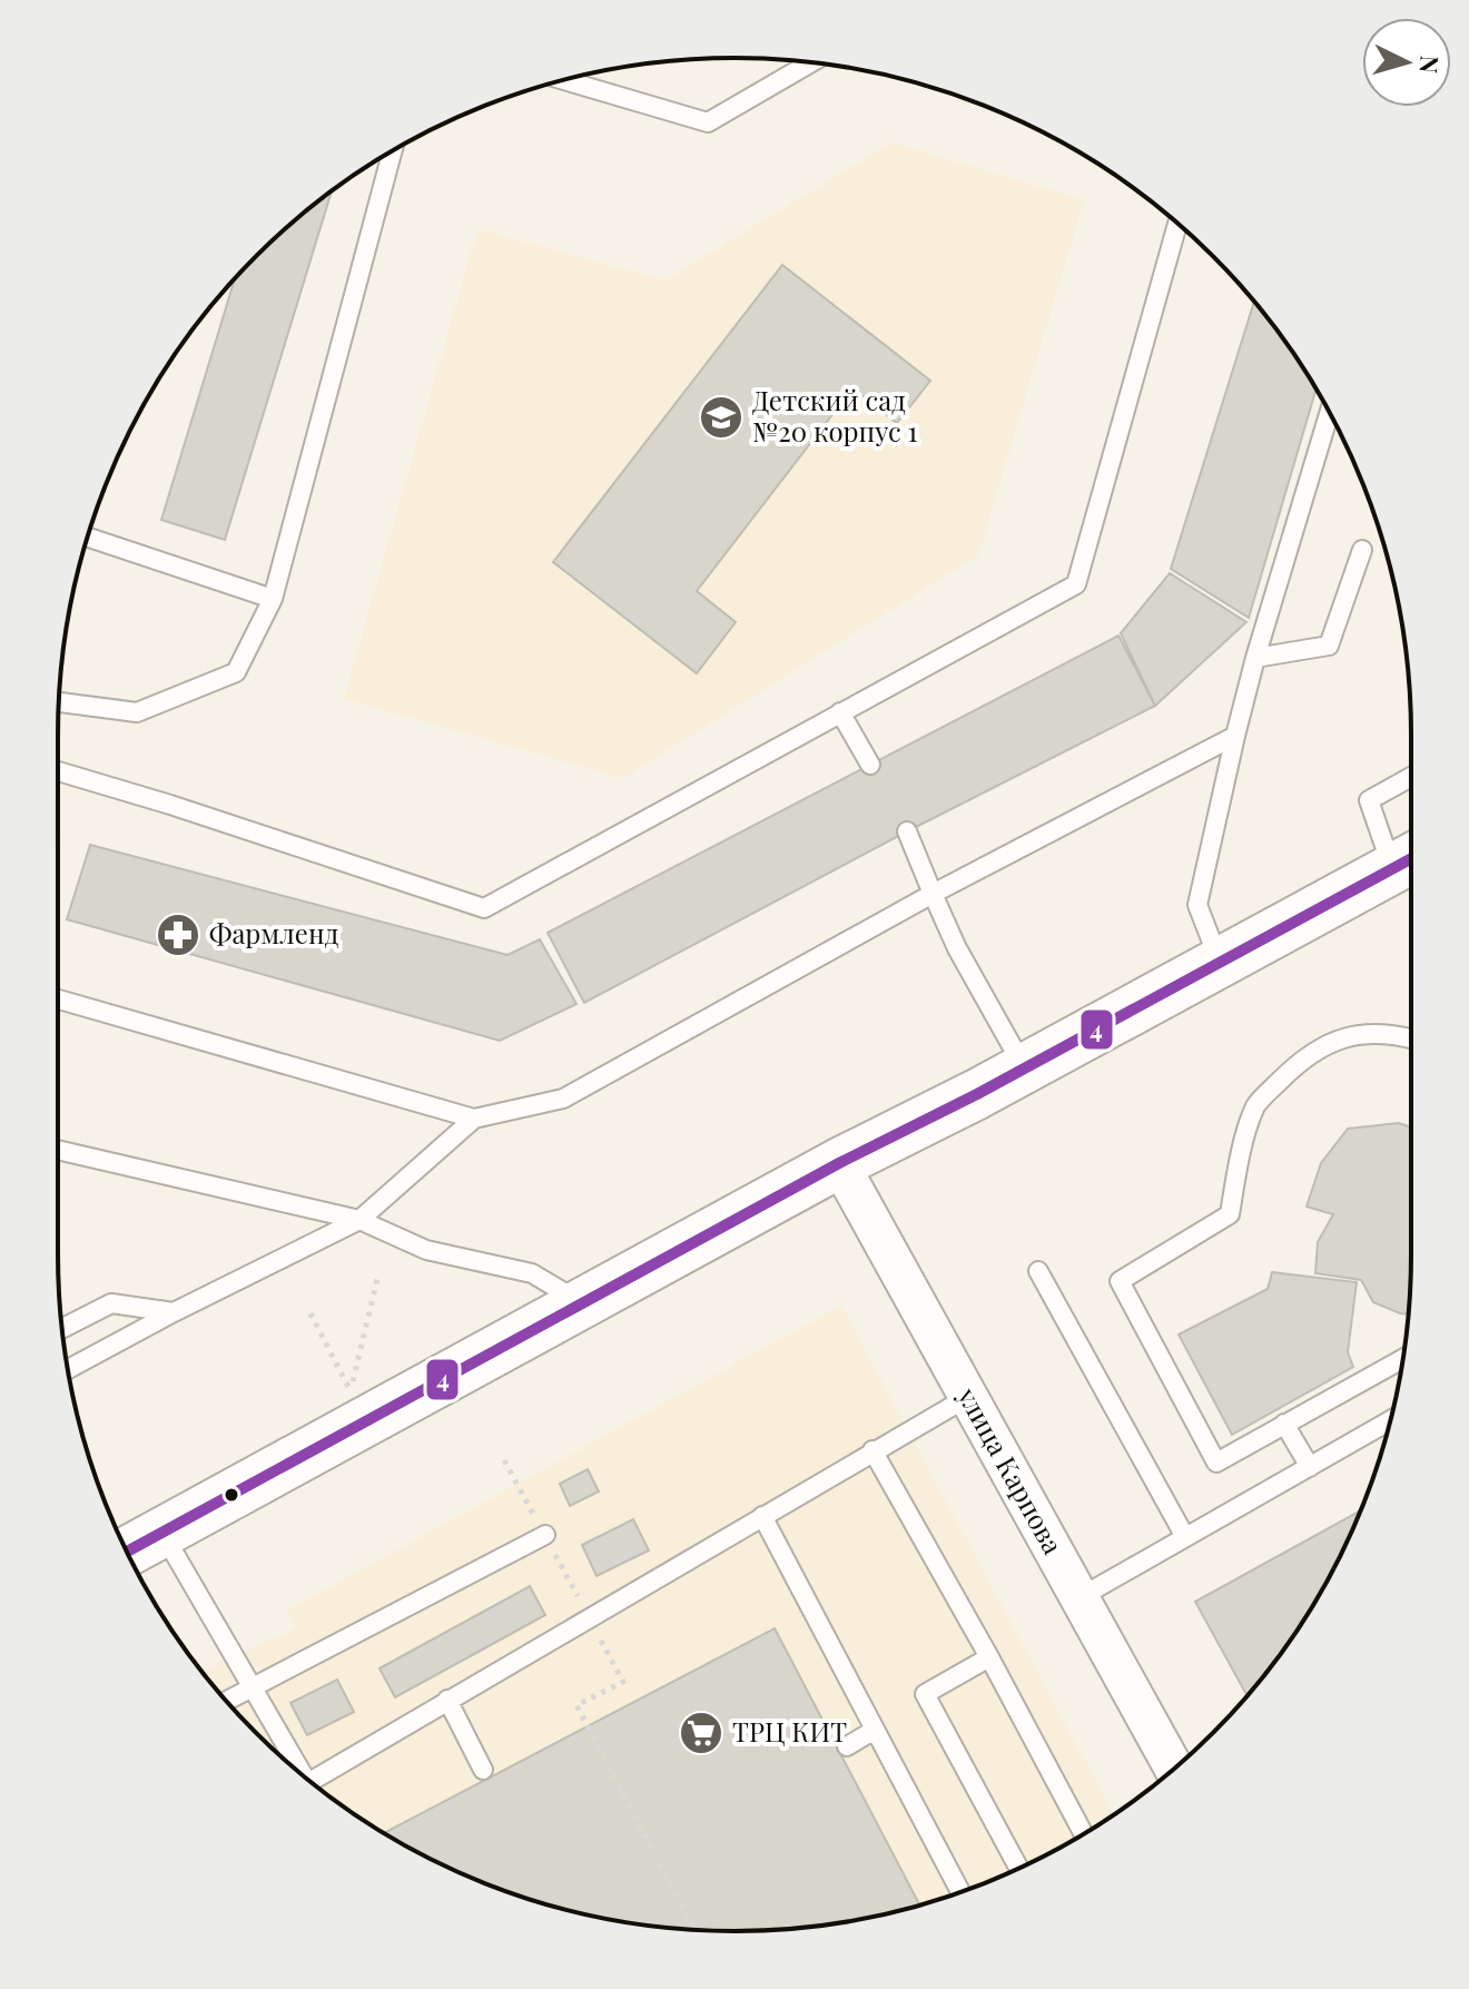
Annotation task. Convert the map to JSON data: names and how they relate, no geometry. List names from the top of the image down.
{
  "streets": {
    "street": ["улица Карпова"]
  },
  "places": {
    "school or university": ["Детский сад №20 корпус 1"],
    "pharmacy": ["Фармленд"],
    "supermarket": ["ТРЦ КИТ"]
  },
  "lines": ["transit line 4"],
  "north": "right"
}
